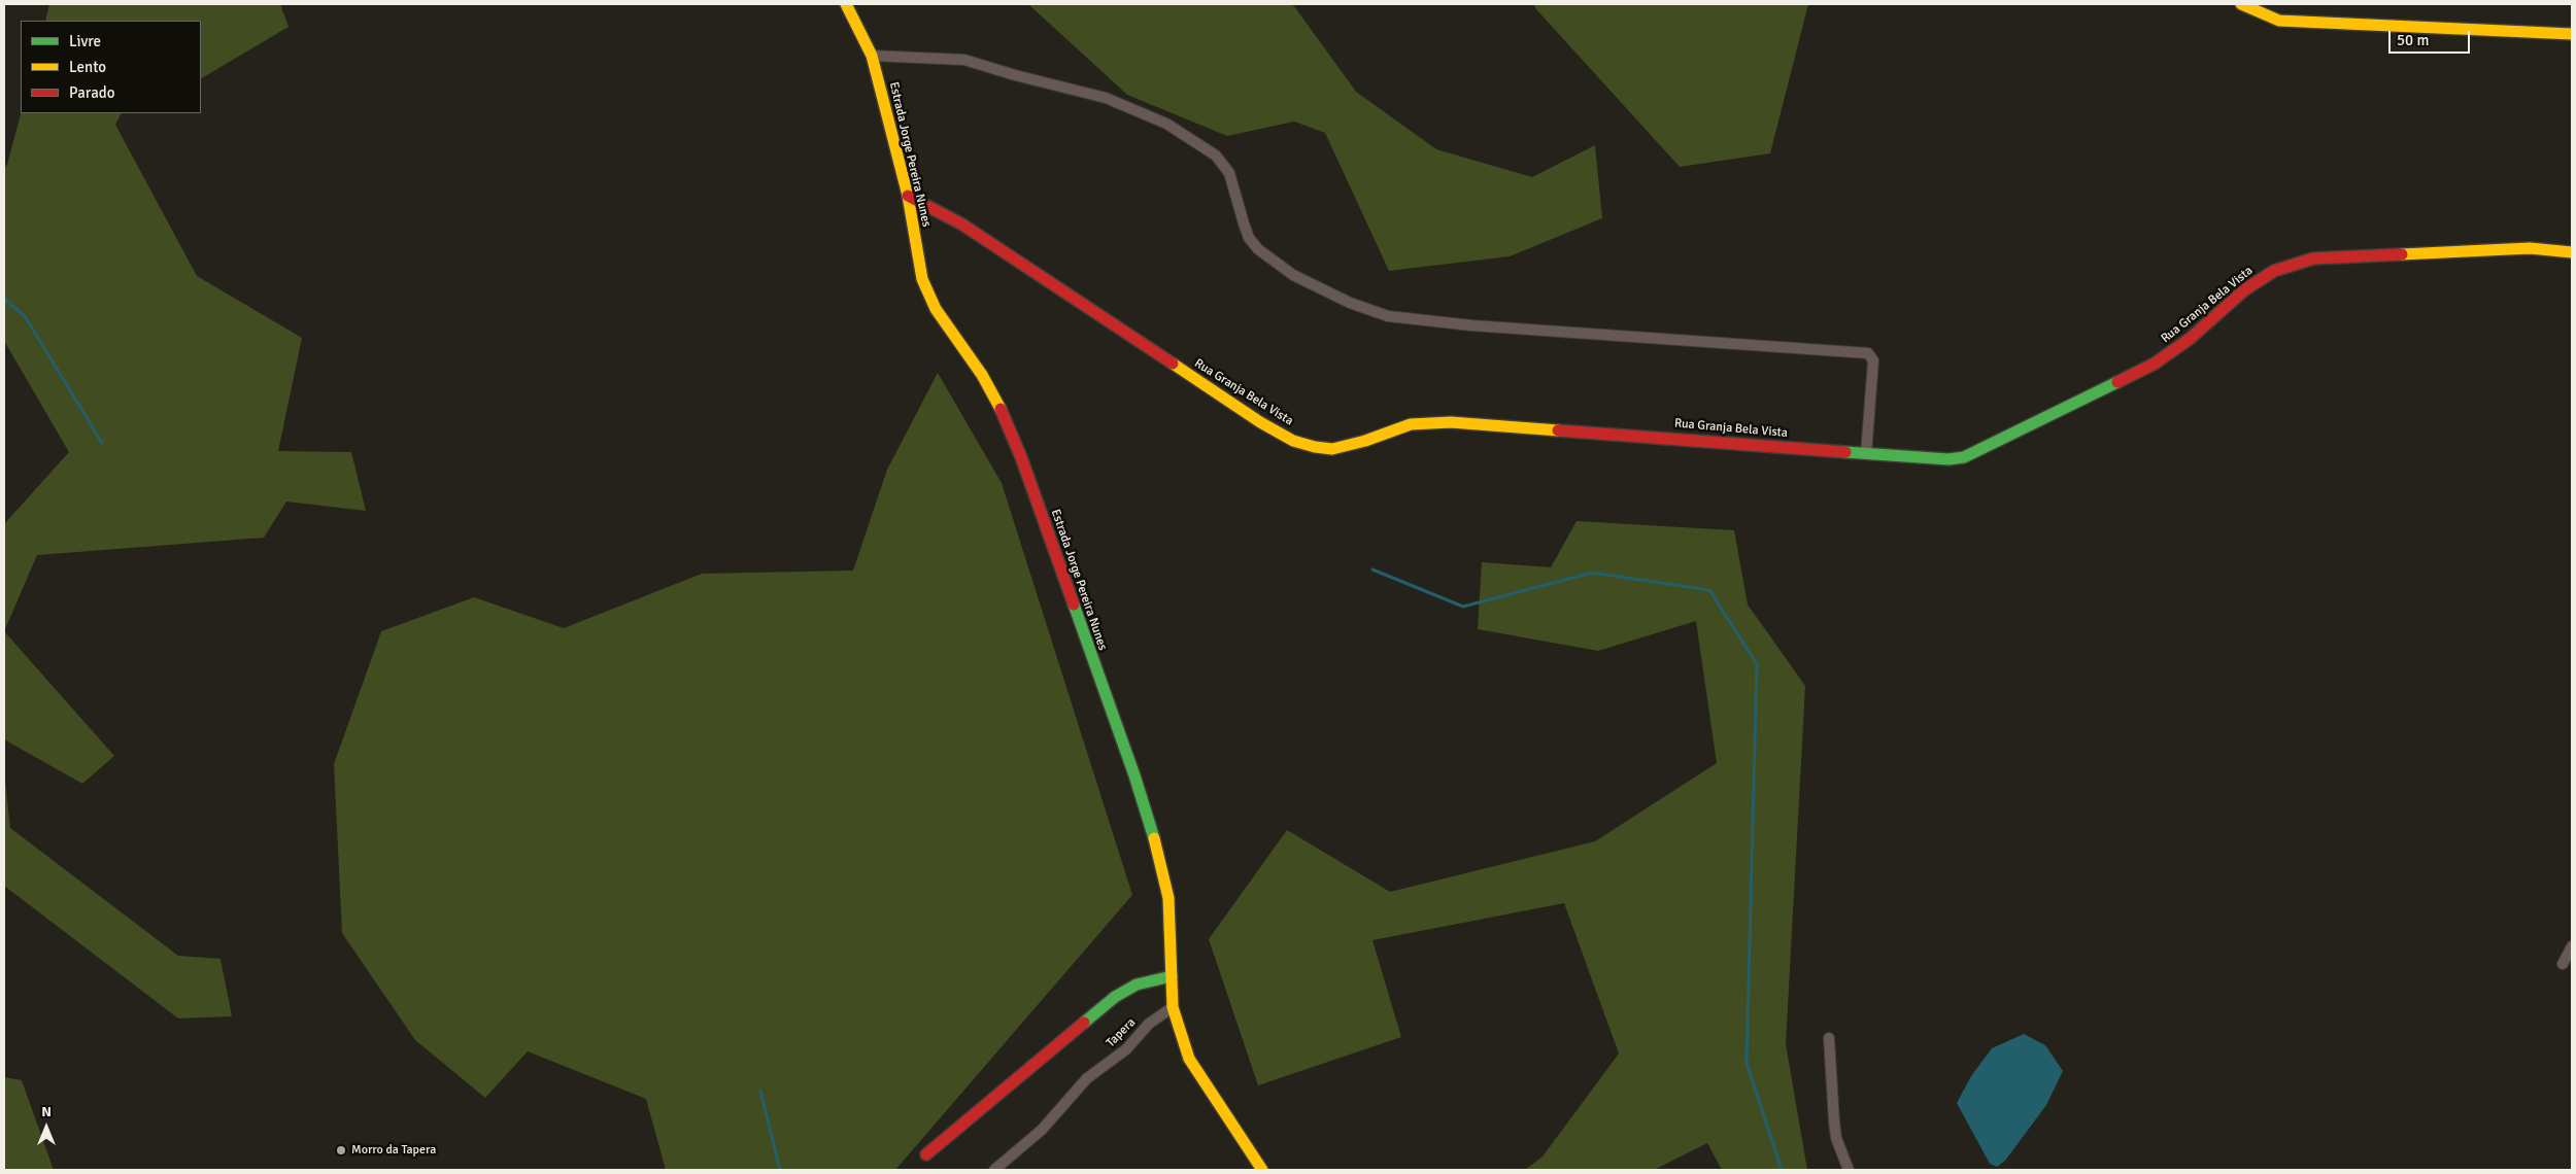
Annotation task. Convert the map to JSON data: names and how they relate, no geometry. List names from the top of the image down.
{
  "streets": {
    "street": ["Estrada Jorge Pereira Nunes", "Rua Granja Bela Vista", "Tapera"]
  },
  "crossings": [
    ["Estrada Jorge Pereira Nunes", "Rua Granja Bela Vista"],
    ["Estrada Jorge Pereira Nunes", "Tapera"]
  ],
  "places": ["Morro da Tapera"],
  "legend": ["Livre", "Lento", "Parado"],
  "scale_bar": "50 m",
  "north": "top"
}
